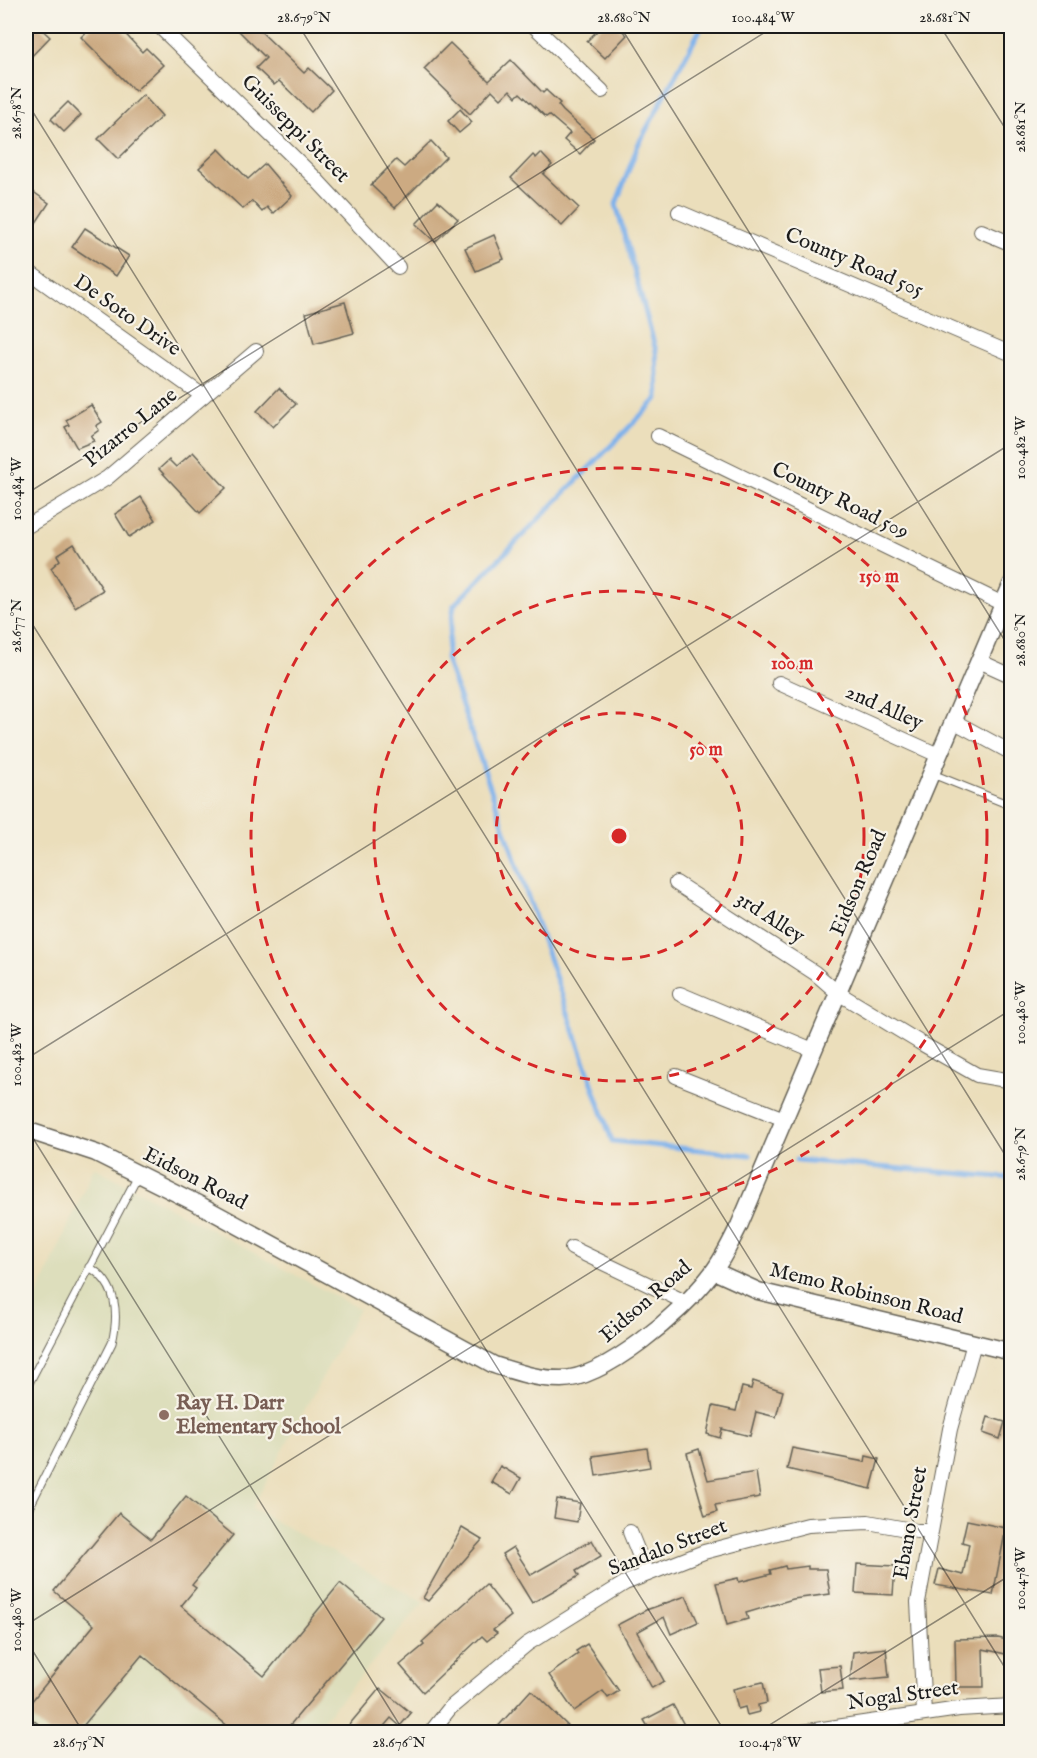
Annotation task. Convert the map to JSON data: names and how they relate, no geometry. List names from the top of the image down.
{
  "streets": {
    "street": [
      "Guisseppi Street",
      "County Road 505",
      "De Soto Drive",
      "Pizarro Lane",
      "County Road 509",
      "2nd Alley",
      "Eidson Road",
      "3rd Alley",
      "Memo Robinson Road",
      "Ebano Street",
      "Sandalo Street",
      "Nogal Street"
    ]
  },
  "crossings": [
    ["De Soto Drive", "Pizarro Lane"],
    ["County Road 509", "Eidson Road"],
    ["2nd Alley", "Eidson Road"],
    ["Eidson Road", "3rd Alley"],
    ["Eidson Road", "Memo Robinson Road"],
    ["Memo Robinson Road", "Ebano Street"],
    ["Ebano Street", "Sandalo Street"],
    ["Ebano Street", "Nogal Street"]
  ],
  "places": ["Ray H. Darr Elementary School"],
  "coordinates": [
    "28.679°N",
    "28.680°N",
    "100.484°W",
    "28.681°N",
    "28.678°N",
    "100.482°W",
    "28.677°N",
    "100.480°W",
    "100.478°W",
    "28.675°N",
    "28.676°N"
  ],
  "rings": ["150 m", "100 m", "50 m"]
}
